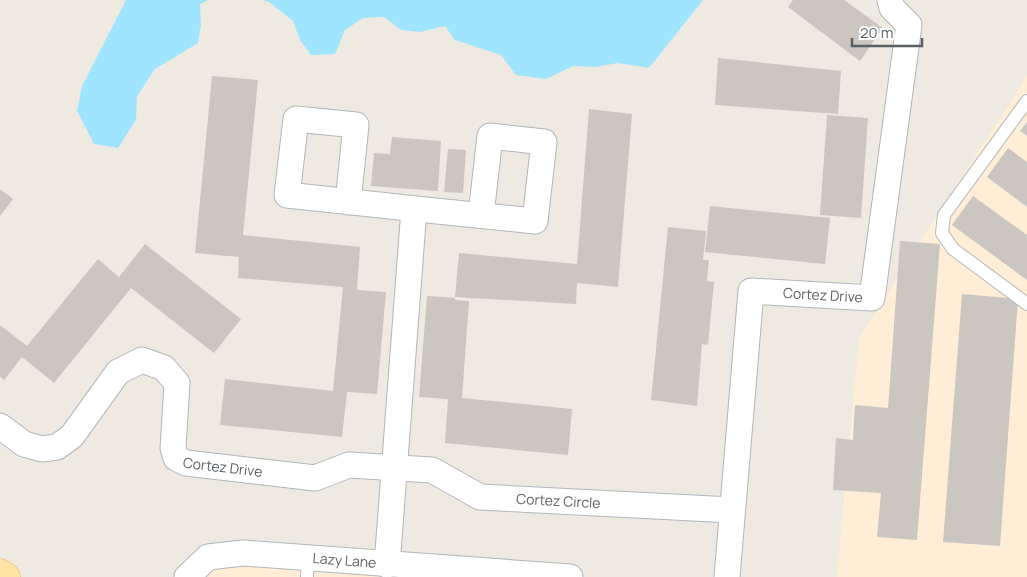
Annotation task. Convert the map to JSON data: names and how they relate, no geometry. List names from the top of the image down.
{
  "streets": {
    "street": ["Cortez Drive", "Cortez Circle", "Lazy Lane"]
  },
  "crossings": [
    ["Cortez Drive", "Cortez Circle"]
  ],
  "scale_bar": "20 m"
}
